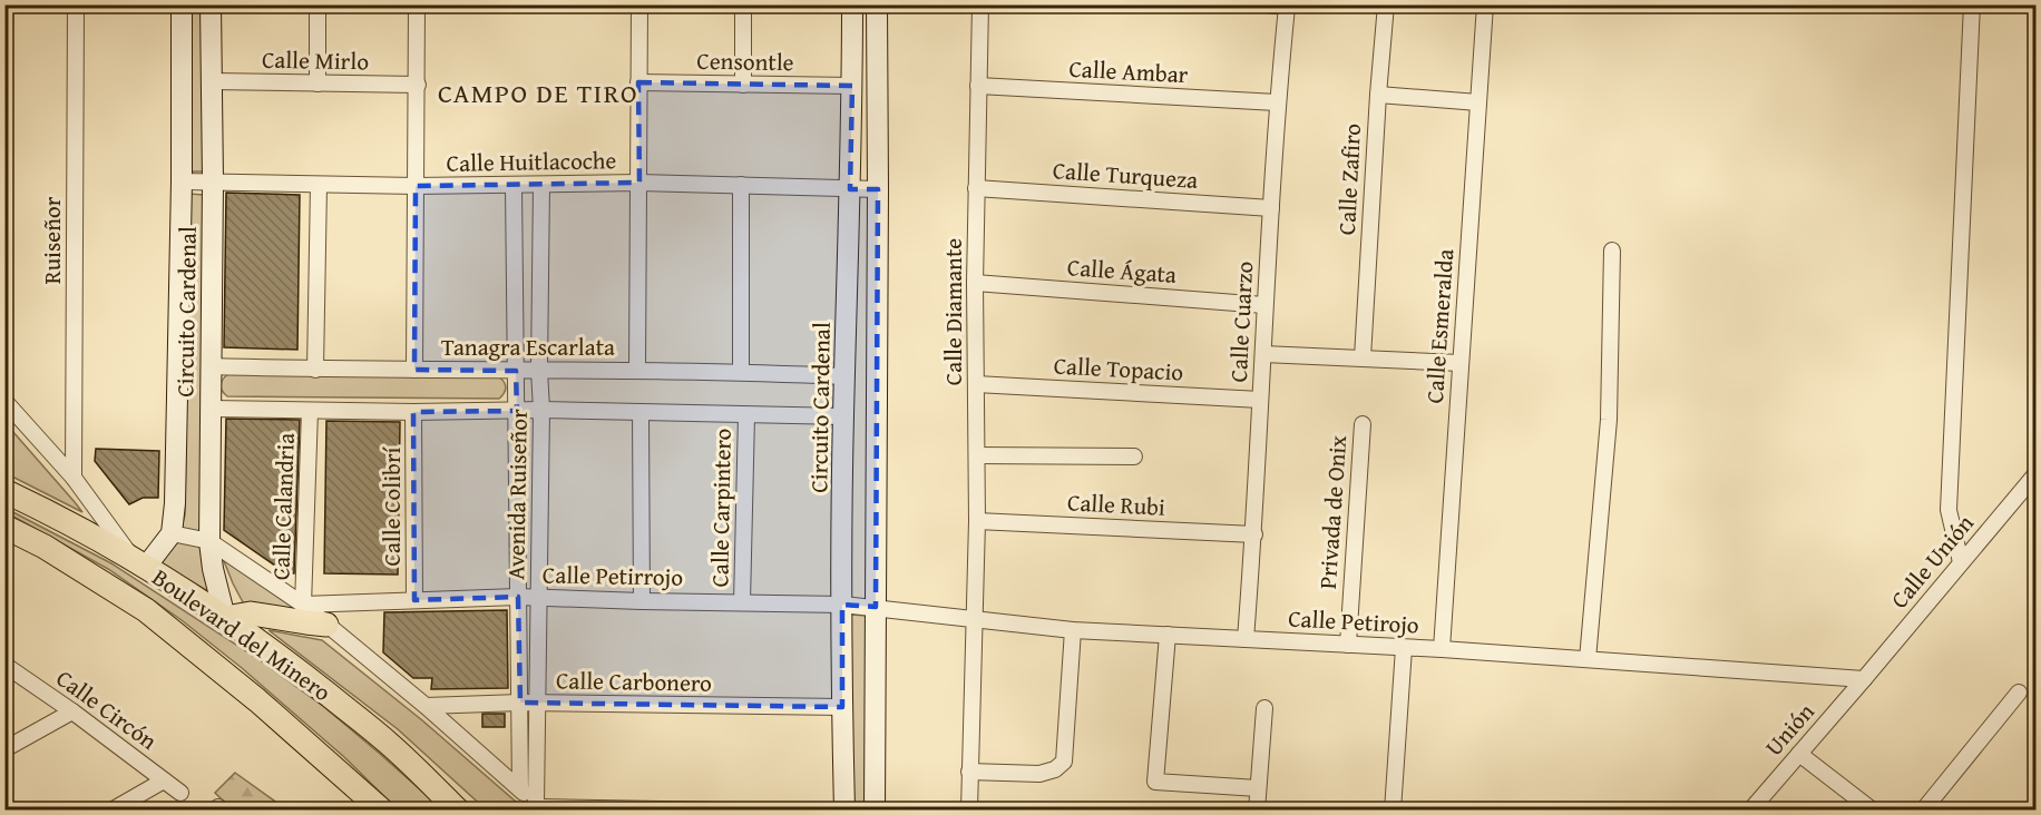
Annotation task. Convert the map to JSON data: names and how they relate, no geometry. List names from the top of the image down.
{
  "streets": {
    "main road": ["Boulevard del Minero"],
    "street": [
      "Calle Mirlo",
      "Censontle",
      "Calle Ambar",
      "Calle Huitlacoche",
      "Calle Turqueza",
      "Calle Zafiro",
      "Ruiseñor",
      "Calle Ágata",
      "Circuito Cardenal",
      "Calle Diamante",
      "Calle Cuarzo",
      "Calle Esmeralda",
      "Tanagra Escarlata",
      "Calle Topacio",
      "Avenida Ruiseñor",
      "Calle Rubi",
      "Calle Calandria",
      "Calle Colibrí",
      "Calle Carpintero",
      "Privada de Onix",
      "Calle Unión",
      "Calle Petirrojo",
      "Calle Petirojo",
      "Calle Carbonero",
      "Calle Circón",
      "Unión"
    ]
  },
  "crossings": [
    ["Calle Mirlo", "Circuito Cardenal"],
    ["Censontle", "Circuito Cardenal"],
    ["Calle Ambar", "Calle Diamante"],
    ["Calle Ambar", "Calle Cuarzo"],
    ["Calle Huitlacoche", "Circuito Cardenal"],
    ["Calle Huitlacoche", "Avenida Ruiseñor"],
    ["Calle Turqueza", "Calle Diamante"],
    ["Calle Turqueza", "Calle Cuarzo"],
    ["Calle Ágata", "Calle Diamante"],
    ["Calle Ágata", "Calle Cuarzo"],
    ["Circuito Cardenal", "Tanagra Escarlata"],
    ["Circuito Cardenal", "Calle Petirrojo"],
    ["Circuito Cardenal", "Calle Petirojo"],
    ["Circuito Cardenal", "Boulevard del Minero"],
    ["Circuito Cardenal", "Calle Carbonero"],
    ["Calle Diamante", "Calle Topacio"],
    ["Calle Diamante", "Calle Rubi"],
    ["Calle Diamante", "Calle Petirojo"],
    ["Calle Cuarzo", "Calle Topacio"],
    ["Calle Cuarzo", "Calle Rubi"],
    ["Calle Cuarzo", "Calle Petirojo"],
    ["Calle Esmeralda", "Calle Petirojo"],
    ["Tanagra Escarlata", "Avenida Ruiseñor"],
    ["Avenida Ruiseñor", "Calle Petirrojo"],
    ["Avenida Ruiseñor", "Calle Carbonero"],
    ["Calle Calandria", "Calle Petirrojo"],
    ["Calle Colibrí", "Calle Petirrojo"],
    ["Calle Carpintero", "Calle Petirrojo"],
    ["Privada de Onix", "Calle Petirojo"],
    ["Calle Unión", "Calle Petirojo"],
    ["Calle Unión", "Unión"],
    ["Calle Petirrojo", "Calle Petirojo"],
    ["Calle Petirojo", "Unión"]
  ],
  "districts": ["CAMPO DE TIRO"]
}
